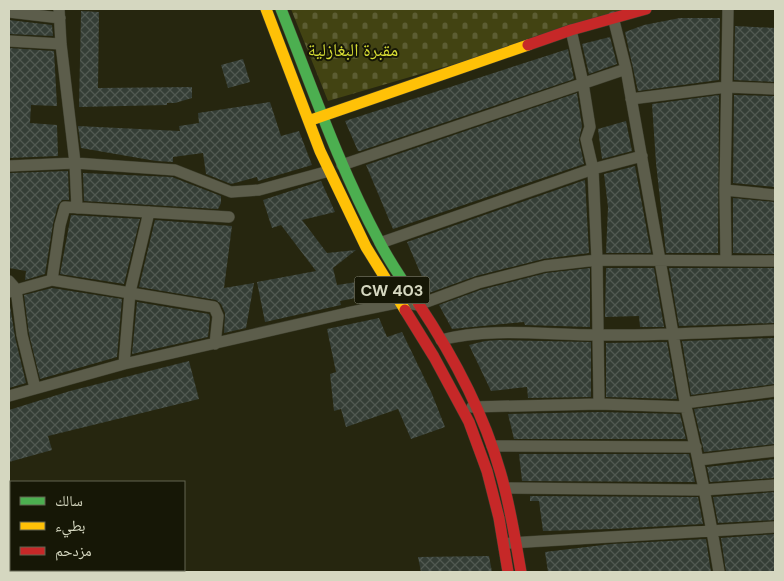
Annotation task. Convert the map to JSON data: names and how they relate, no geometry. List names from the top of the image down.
{
  "streets": {
    "main road": ["CW 403"]
  },
  "parks": ["مقبرة البغازلية"],
  "legend": ["سالك", "بطيء", "مزدحم"]
}
